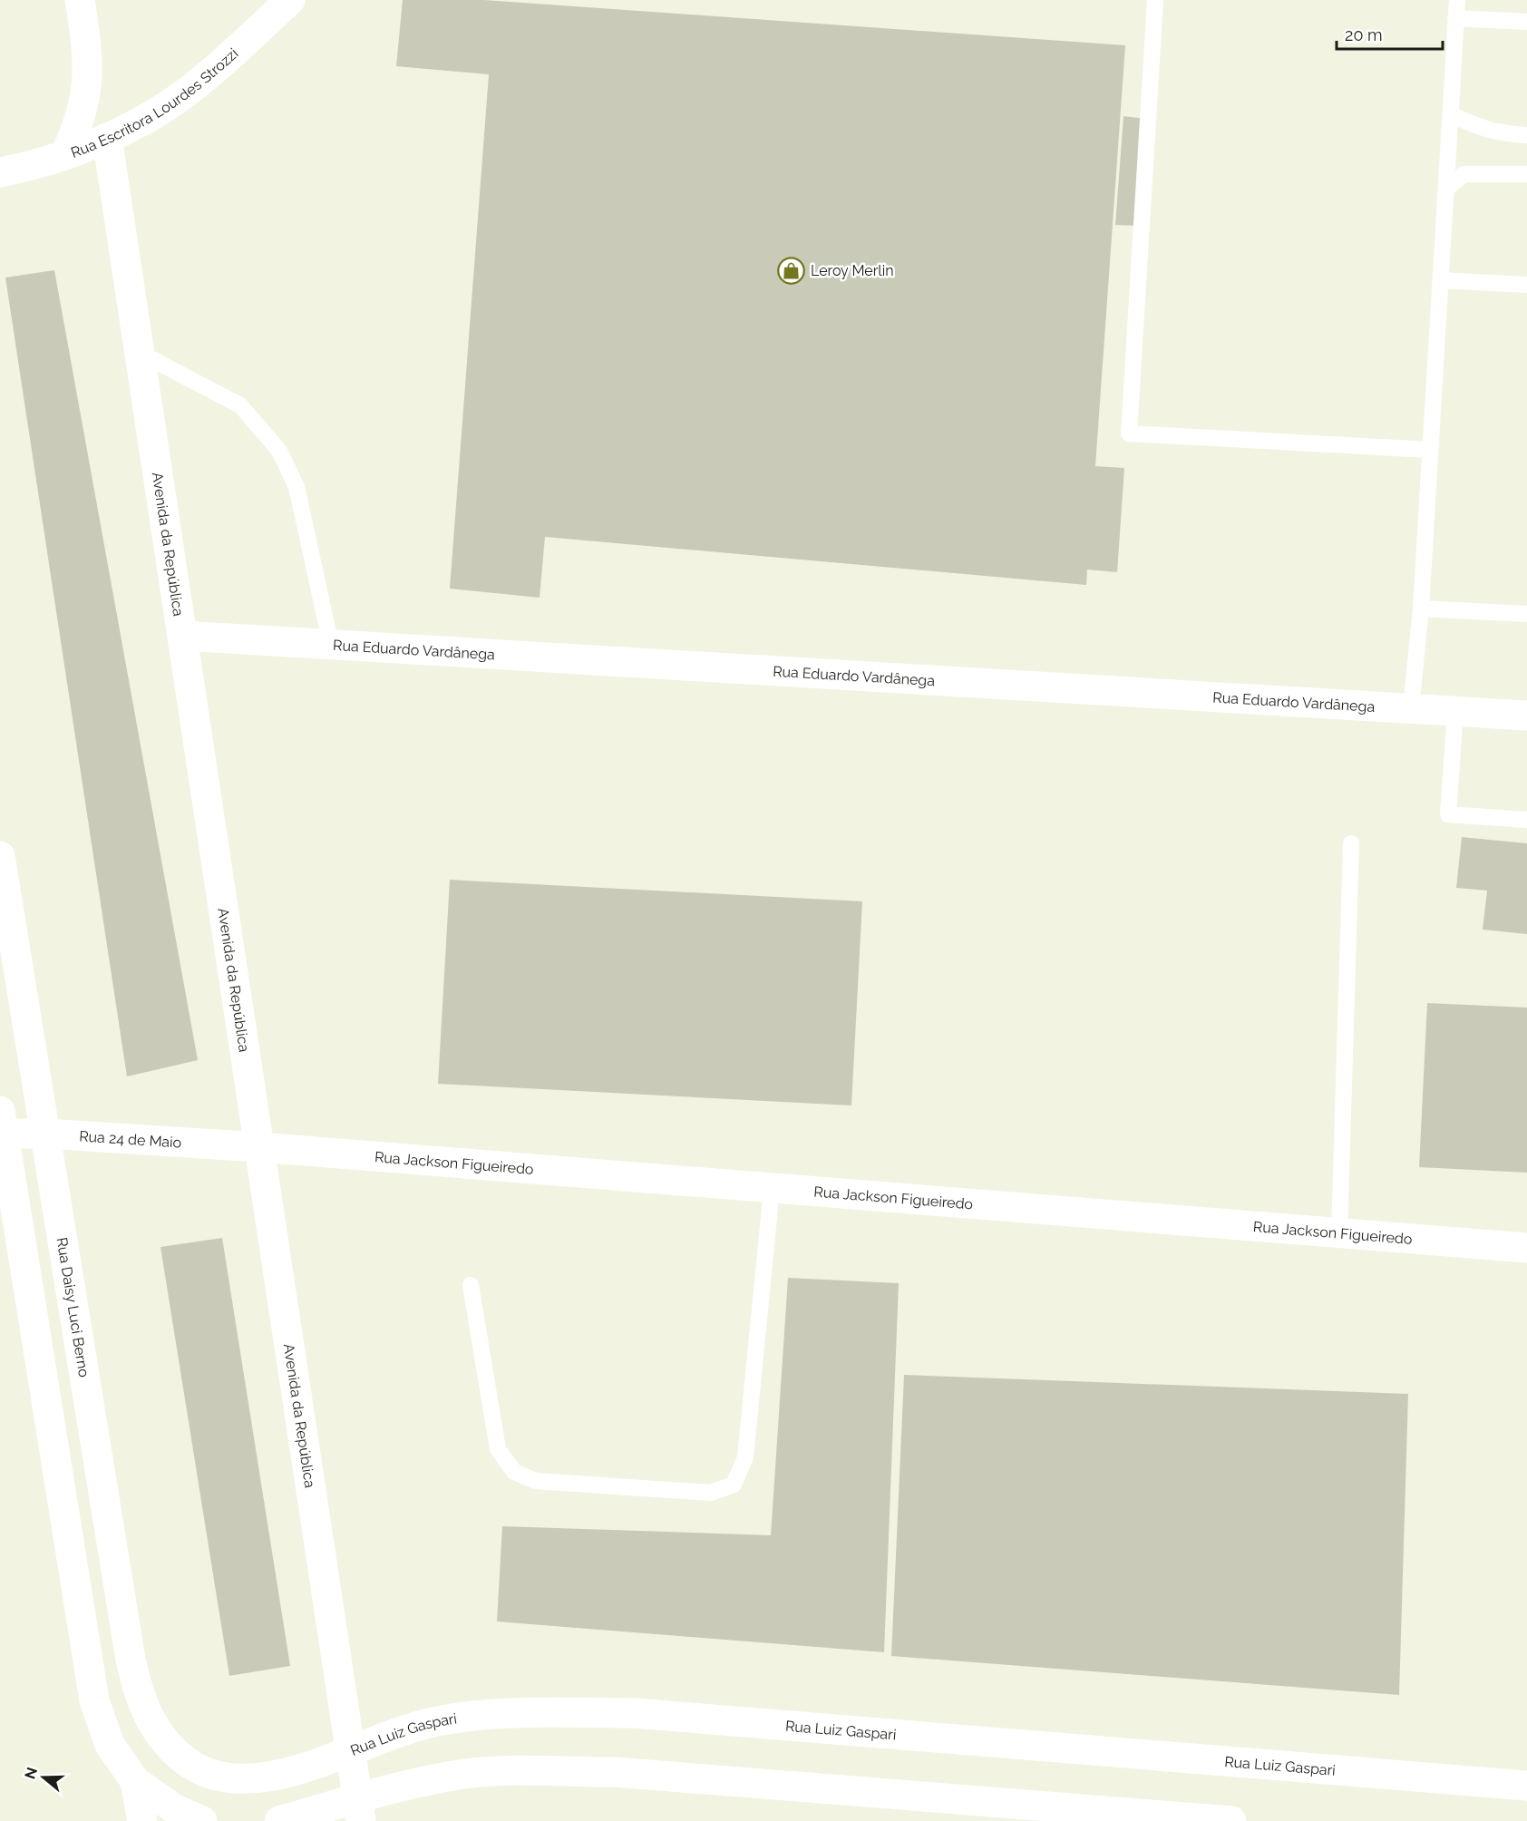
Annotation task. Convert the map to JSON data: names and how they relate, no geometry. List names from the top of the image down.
{
  "streets": {
    "street": [
      "Rua Escritora Lourdes Strozzi",
      "Avenida da República",
      "Rua Eduardo Vardânega",
      "Rua 24 de Maio",
      "Rua Jackson Figueiredo",
      "Rua Daisy Luci Berno",
      "Rua Luiz Gaspari"
    ]
  },
  "crossings": [
    ["Rua Escritora Lourdes Strozzi", "Avenida da República"],
    ["Avenida da República", "Rua Eduardo Vardânega"],
    ["Avenida da República", "Rua 24 de Maio"],
    ["Avenida da República", "Rua Jackson Figueiredo"],
    ["Avenida da República", "Rua Luiz Gaspari"],
    ["Rua 24 de Maio", "Rua Jackson Figueiredo"],
    ["Rua 24 de Maio", "Rua Daisy Luci Berno"],
    ["Rua Daisy Luci Berno", "Rua Luiz Gaspari"]
  ],
  "places": {
    "shop": ["Leroy Merlin"]
  },
  "scale_bar": "20 m",
  "north": "left"
}
